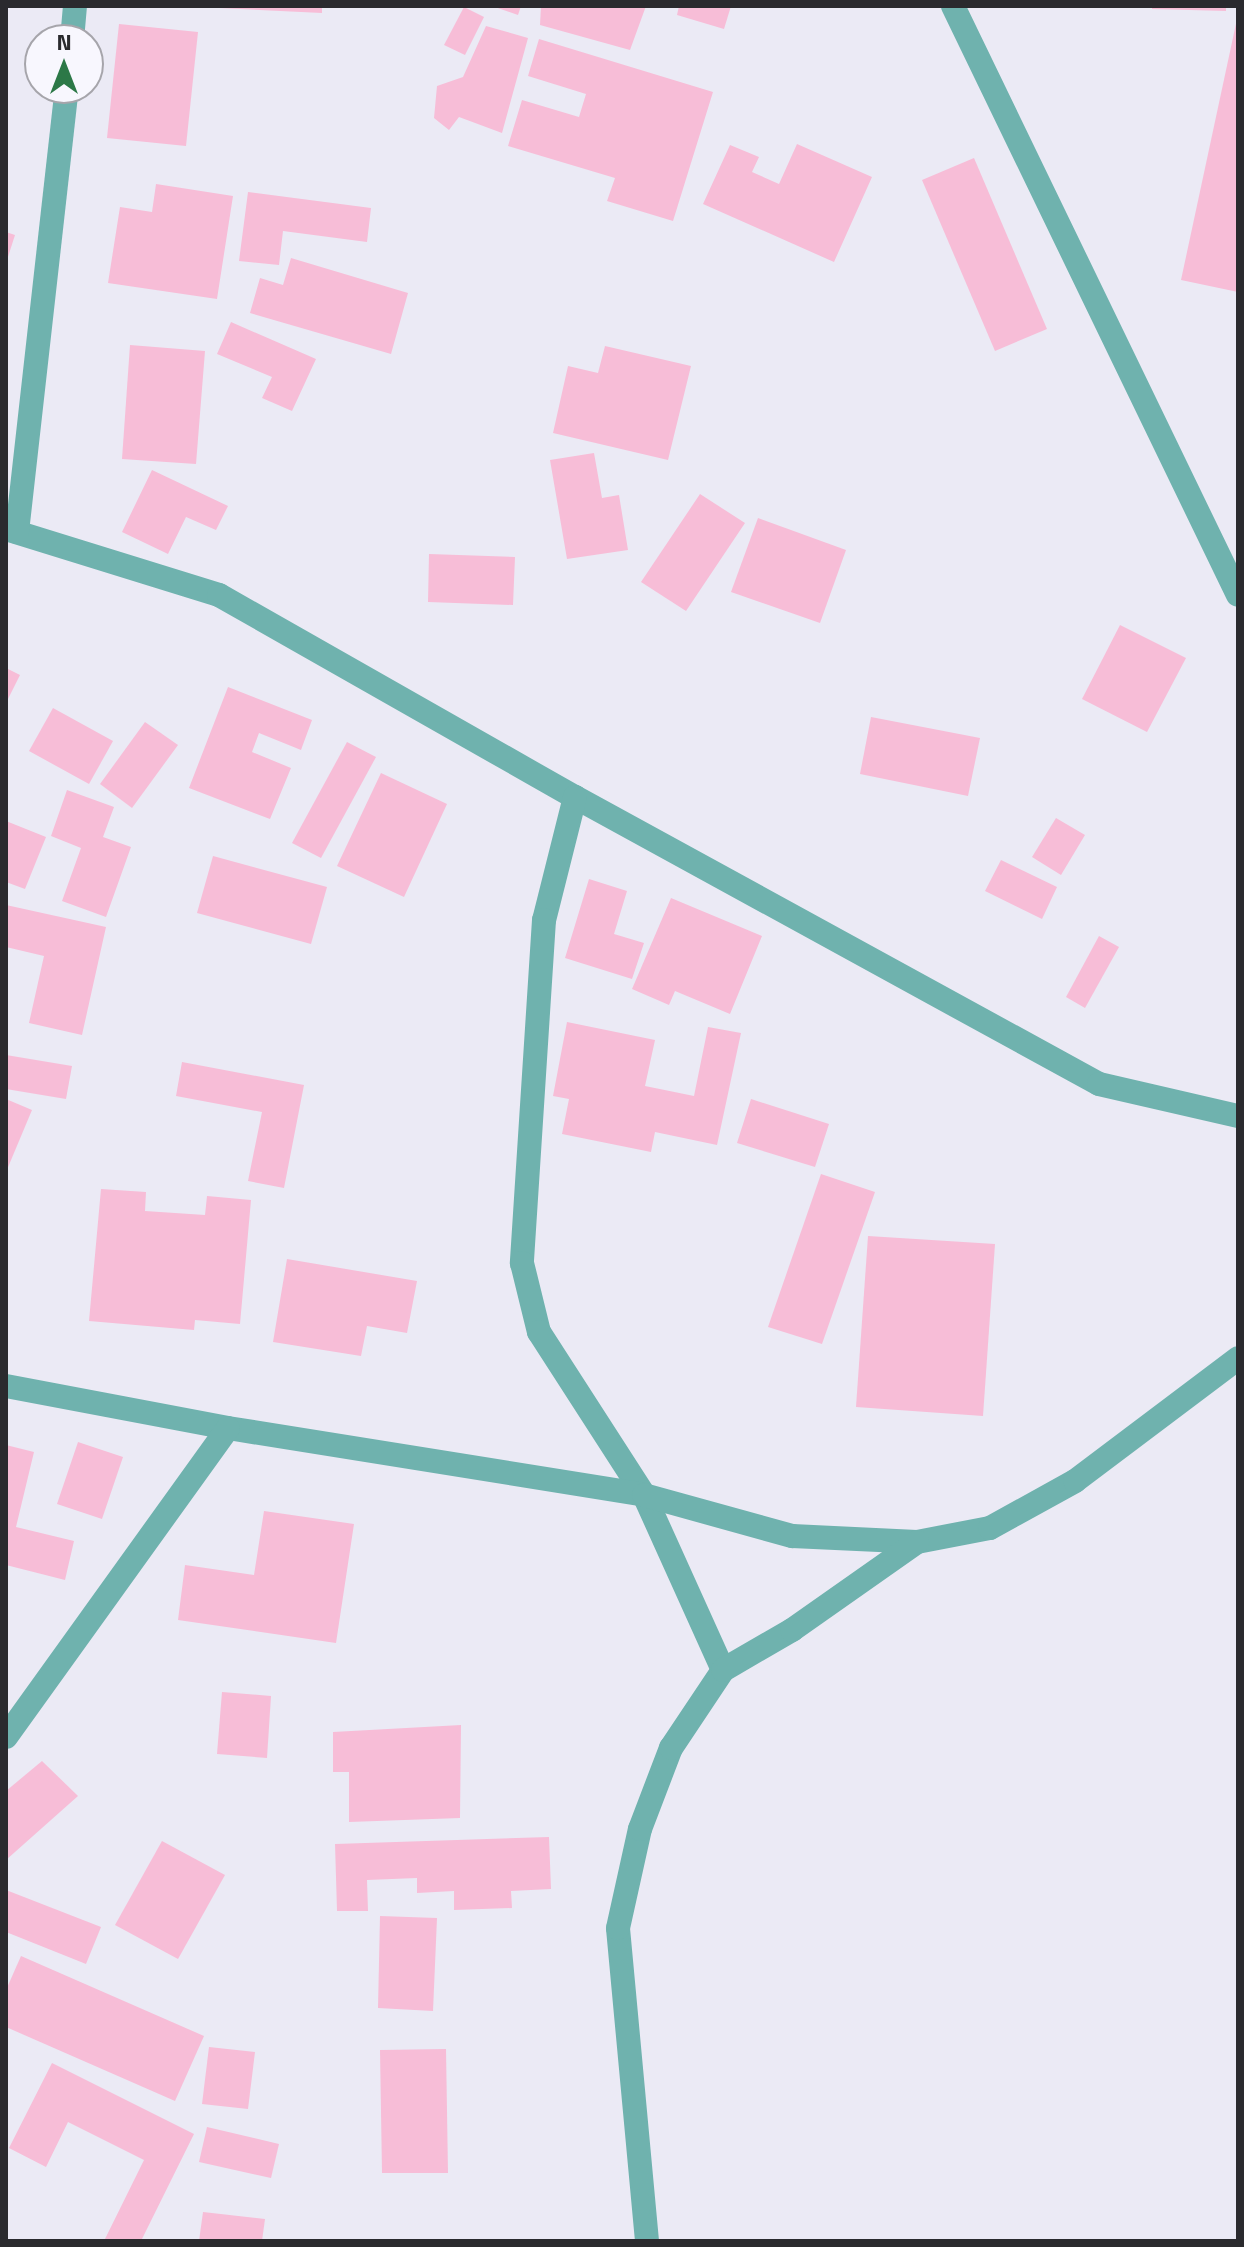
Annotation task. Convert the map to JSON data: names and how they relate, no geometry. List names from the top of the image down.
{
  "north": "top"
}
